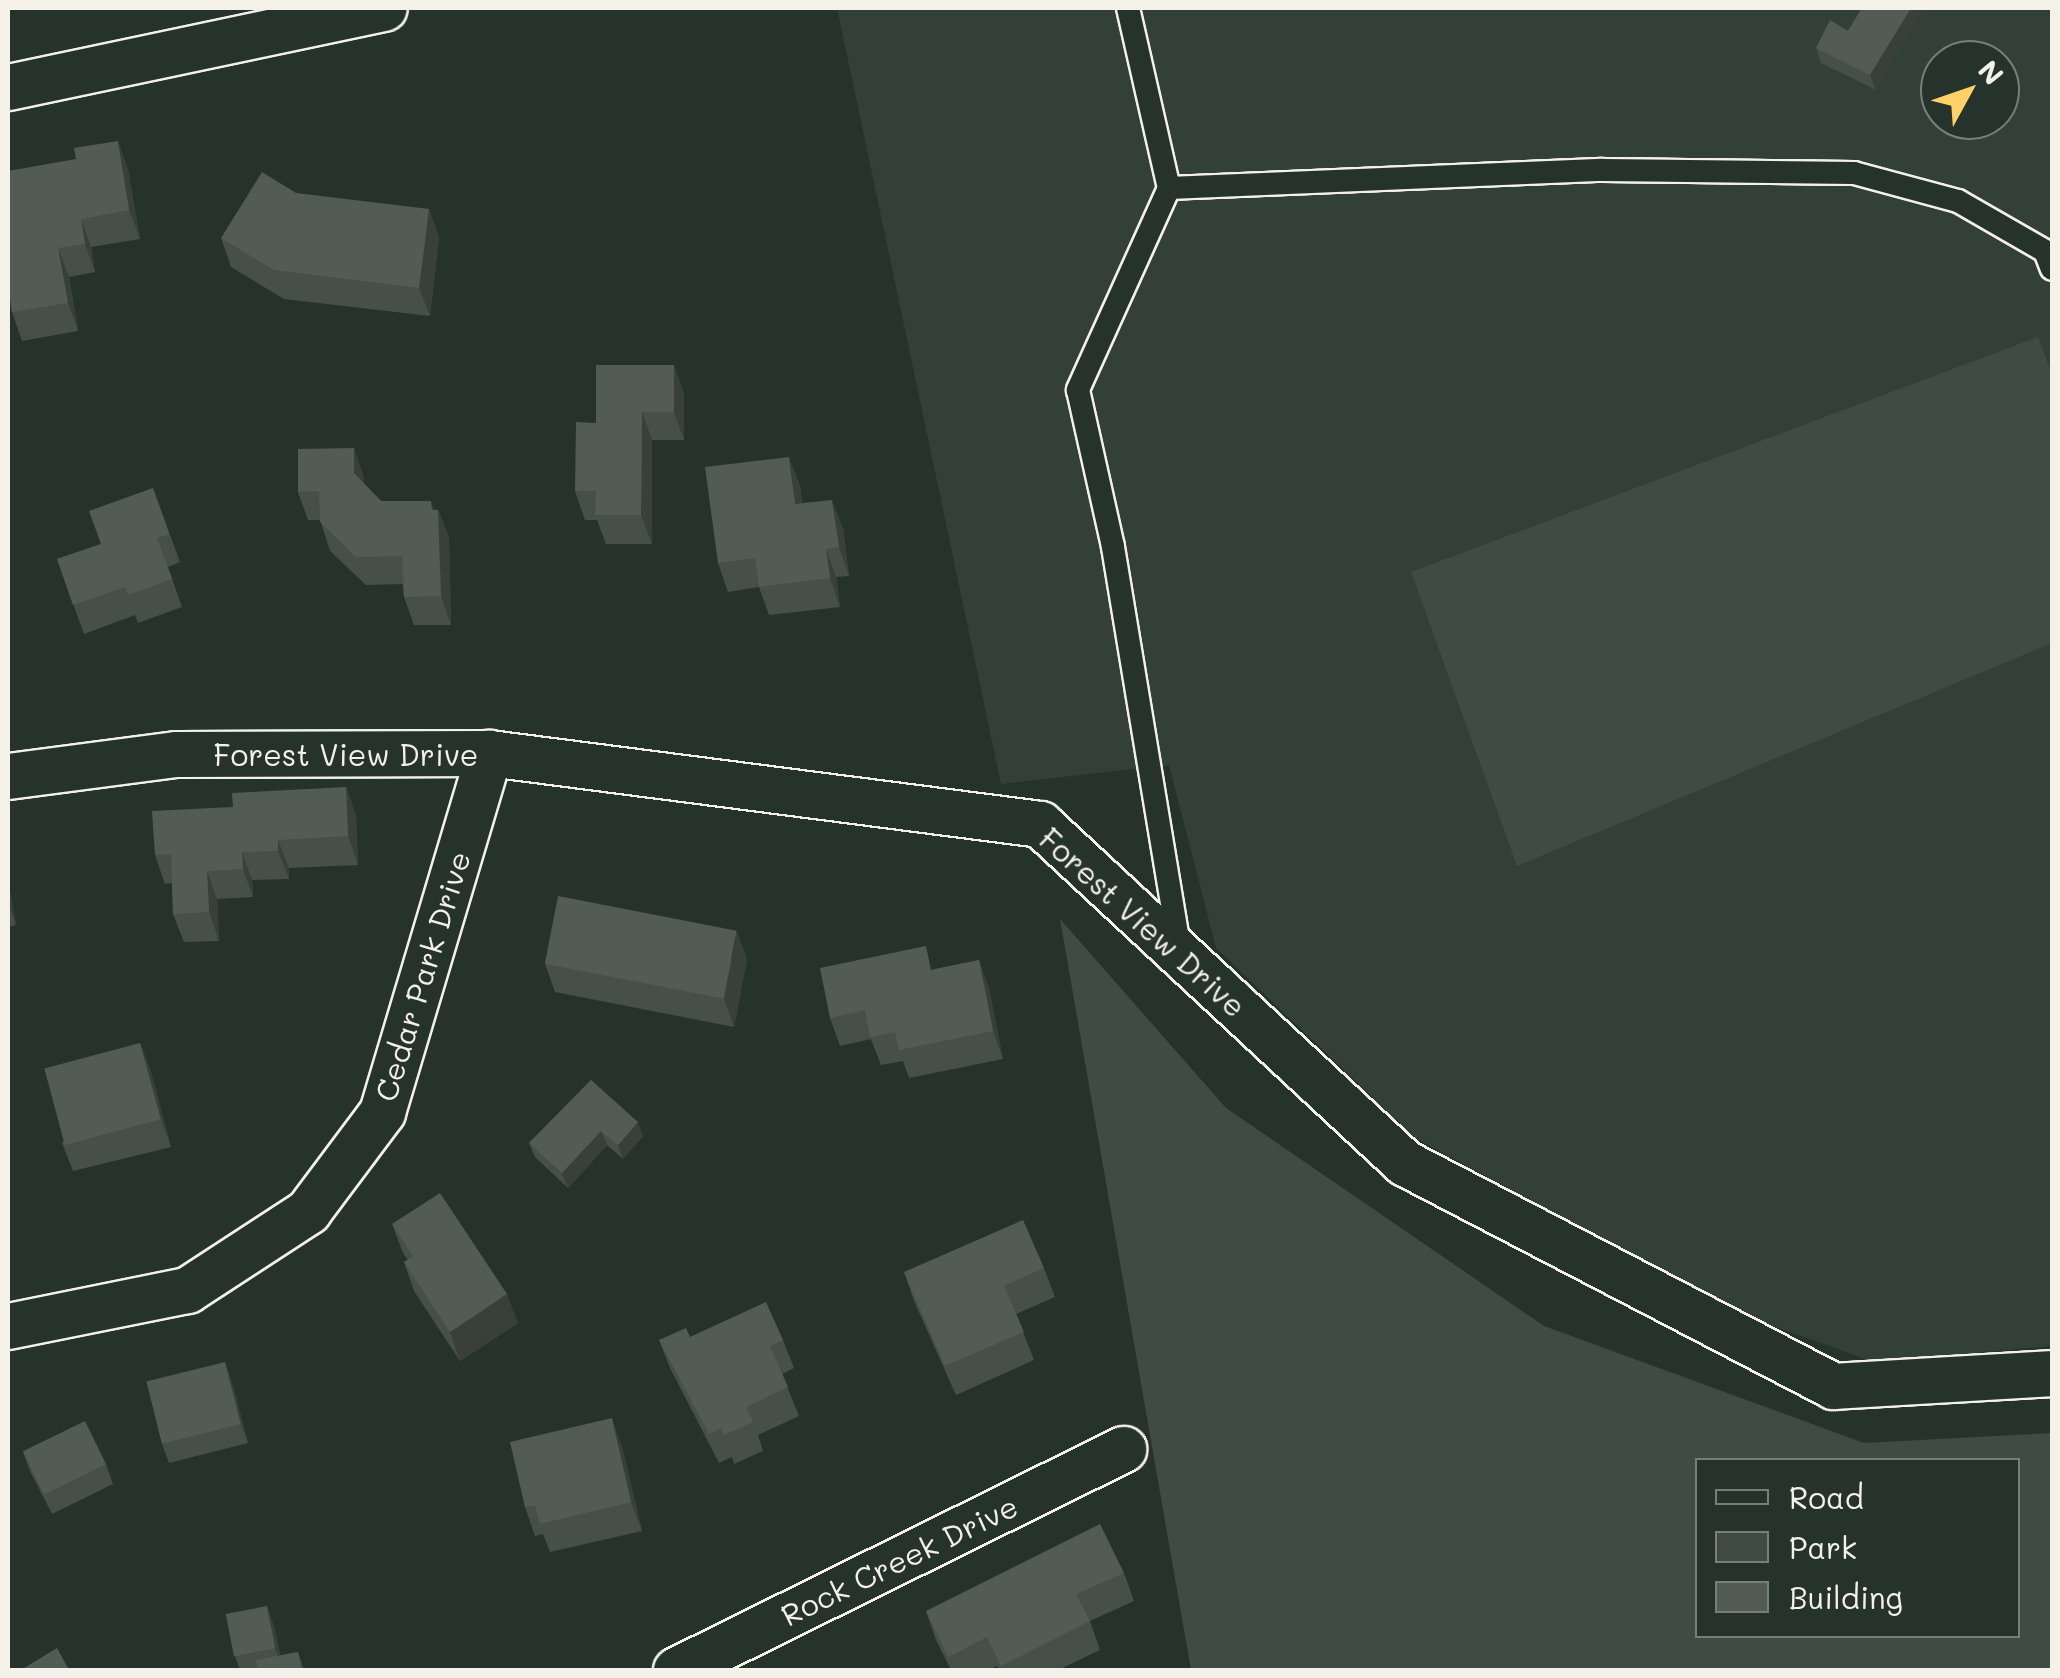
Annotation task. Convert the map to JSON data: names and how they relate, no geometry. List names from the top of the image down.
{
  "streets": {
    "street": ["Forest View Drive", "Cedar Park Drive", "Rock Creek Drive"]
  },
  "crossings": [
    ["Forest View Drive", "Cedar Park Drive"]
  ],
  "legend": ["Road", "Park", "Building"],
  "north": "top right"
}
